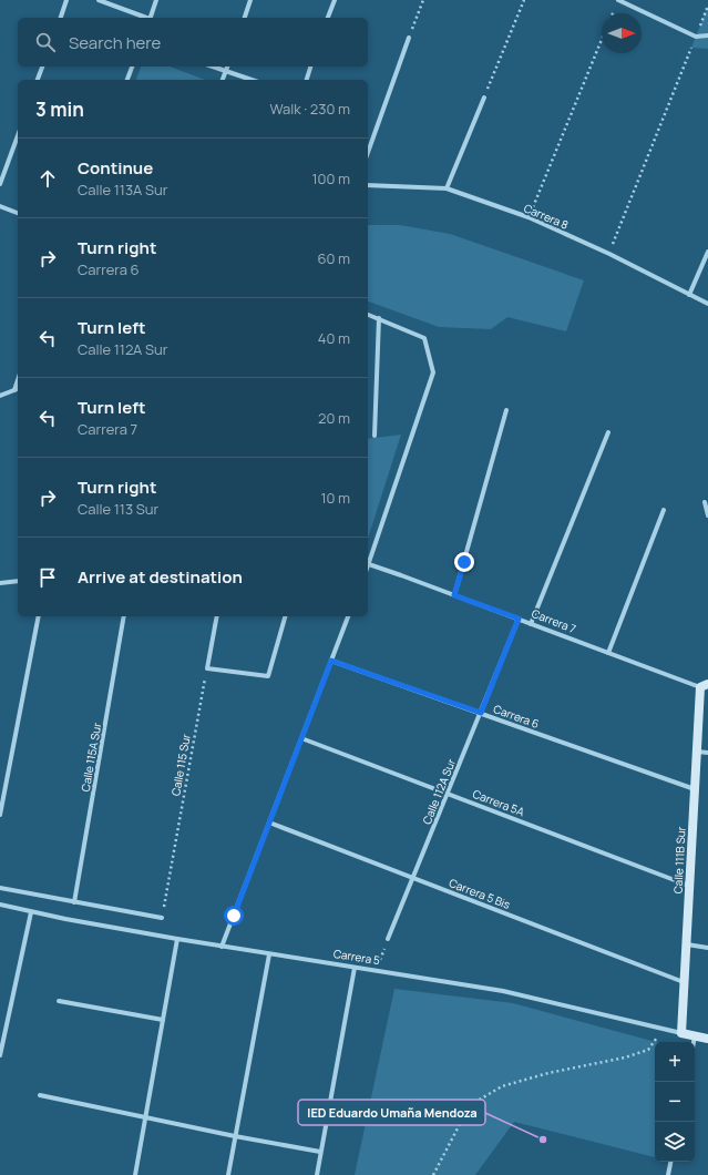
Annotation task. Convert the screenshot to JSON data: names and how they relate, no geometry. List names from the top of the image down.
{
  "streets": {
    "street": [
      "Carrera 8",
      "Carrera 7",
      "Carrera 6",
      "Calle 115A Sur",
      "Calle 112A Sur",
      "Carrera 5A",
      "Calle 111B Sur",
      "Carrera 5 Bis",
      "Carrera 5"
    ],
    "path": ["Calle 115 Sur"]
  },
  "crossings": [
    ["Carrera 7", "Calle 112A Sur"],
    ["Carrera 7", "Calle 111B Sur"],
    ["Carrera 6", "Calle 112A Sur"],
    ["Carrera 6", "Calle 111B Sur"],
    ["Calle 112A Sur", "Carrera 5A"],
    ["Calle 112A Sur", "Carrera 5 Bis"],
    ["Carrera 5A", "Calle 111B Sur"],
    ["Calle 111B Sur", "Carrera 5 Bis"],
    ["Calle 111B Sur", "Carrera 5"]
  ],
  "places": ["IED Eduardo Umaña Mendoza"],
  "north": "right",
  "page": {
    "search": "Search here",
    "heading": ["3 min", "Walk · 230 m"],
    "list": [
      ["Continue", "Calle 113A Sur", "100 m"],
      ["Turn right", "Carrera 6", "60 m"],
      ["Turn left", "Calle 112A Sur", "40 m"],
      ["Turn left", "Carrera 7", "20 m"],
      ["Turn right", "Calle 113 Sur", "10 m"],
      "Arrive at destination"
    ],
    "map_buttons": ["+", "−"]
  }
}
